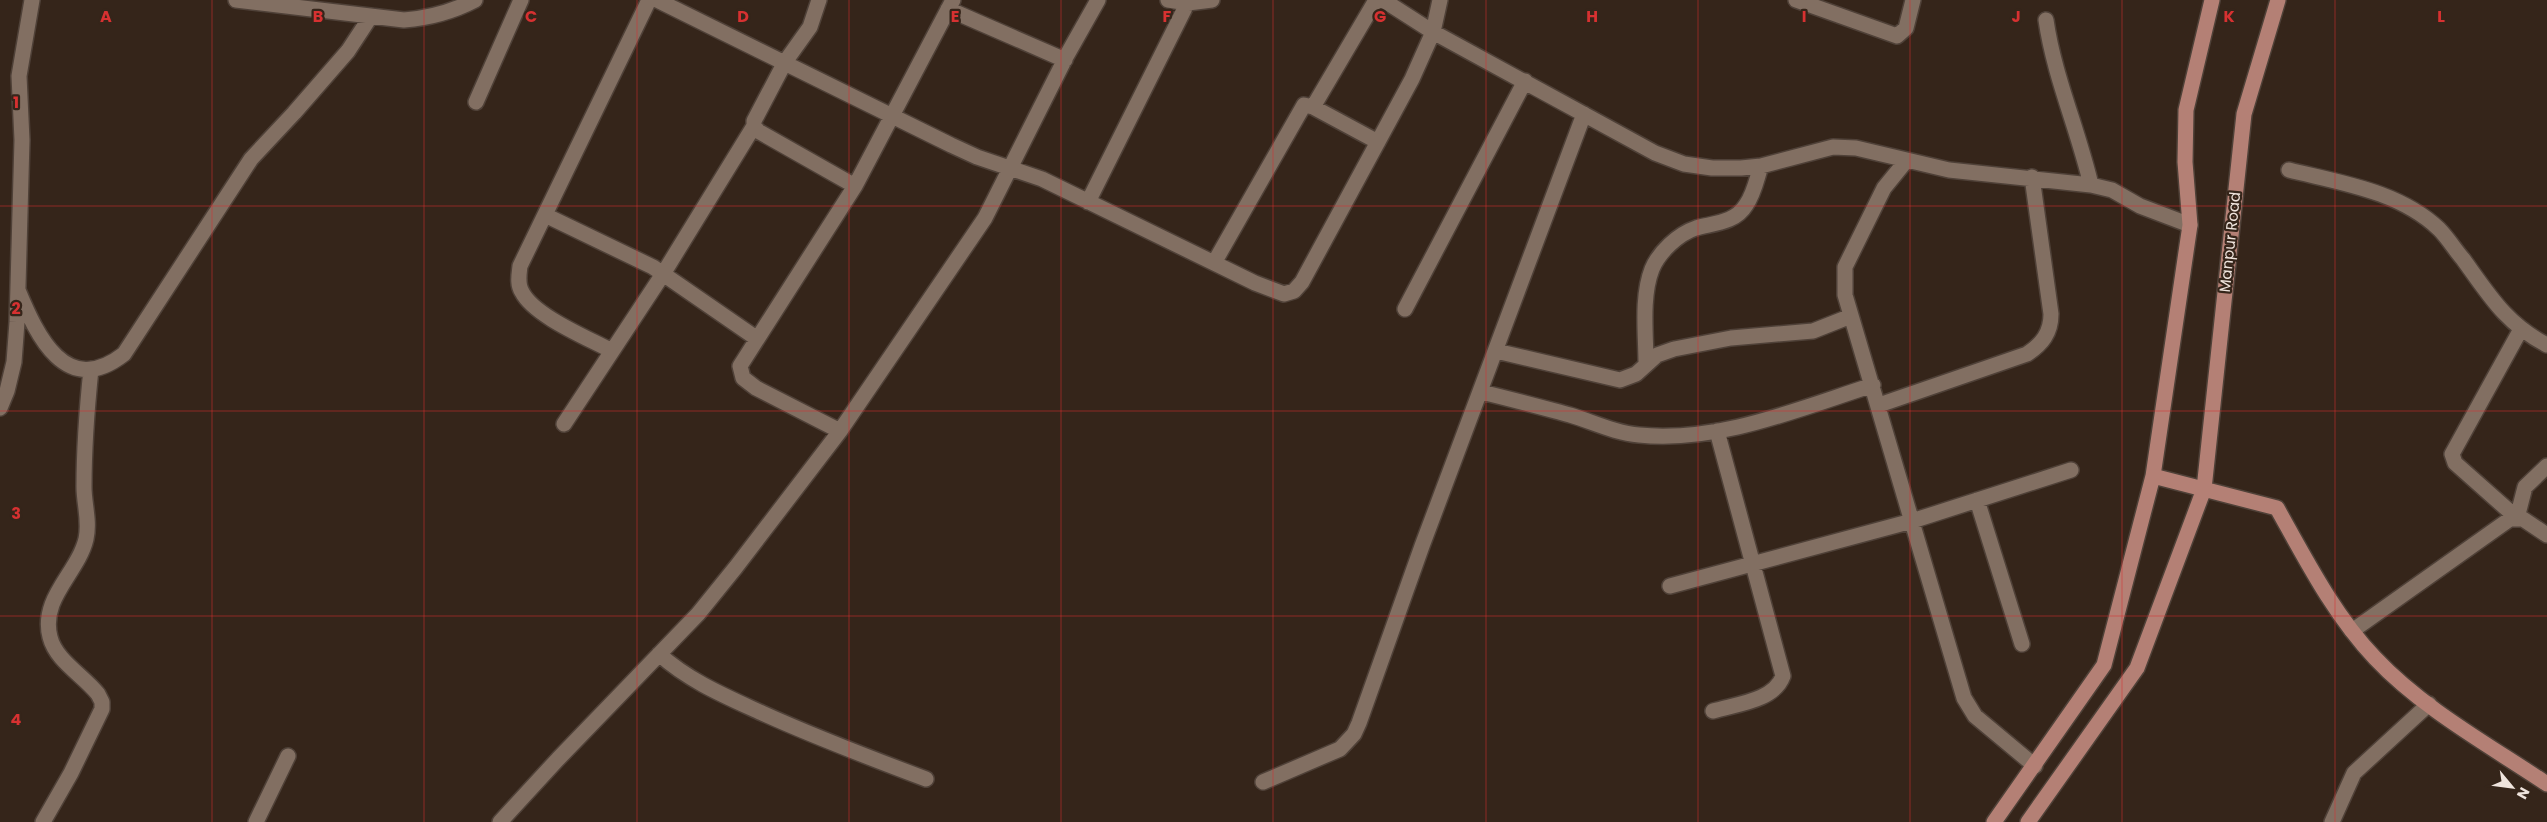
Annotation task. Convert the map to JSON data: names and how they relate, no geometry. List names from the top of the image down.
{
  "streets": {
    "main road": ["Manpur Road"]
  },
  "north": "bottom right",
  "grid": {
    "columns": [
      "A",
      "B",
      "C",
      "D",
      "E",
      "F",
      "G",
      "H",
      "I",
      "J",
      "K",
      "L"
    ],
    "rows": [
      "1",
      "2",
      "3",
      "4"
    ]
  }
}
